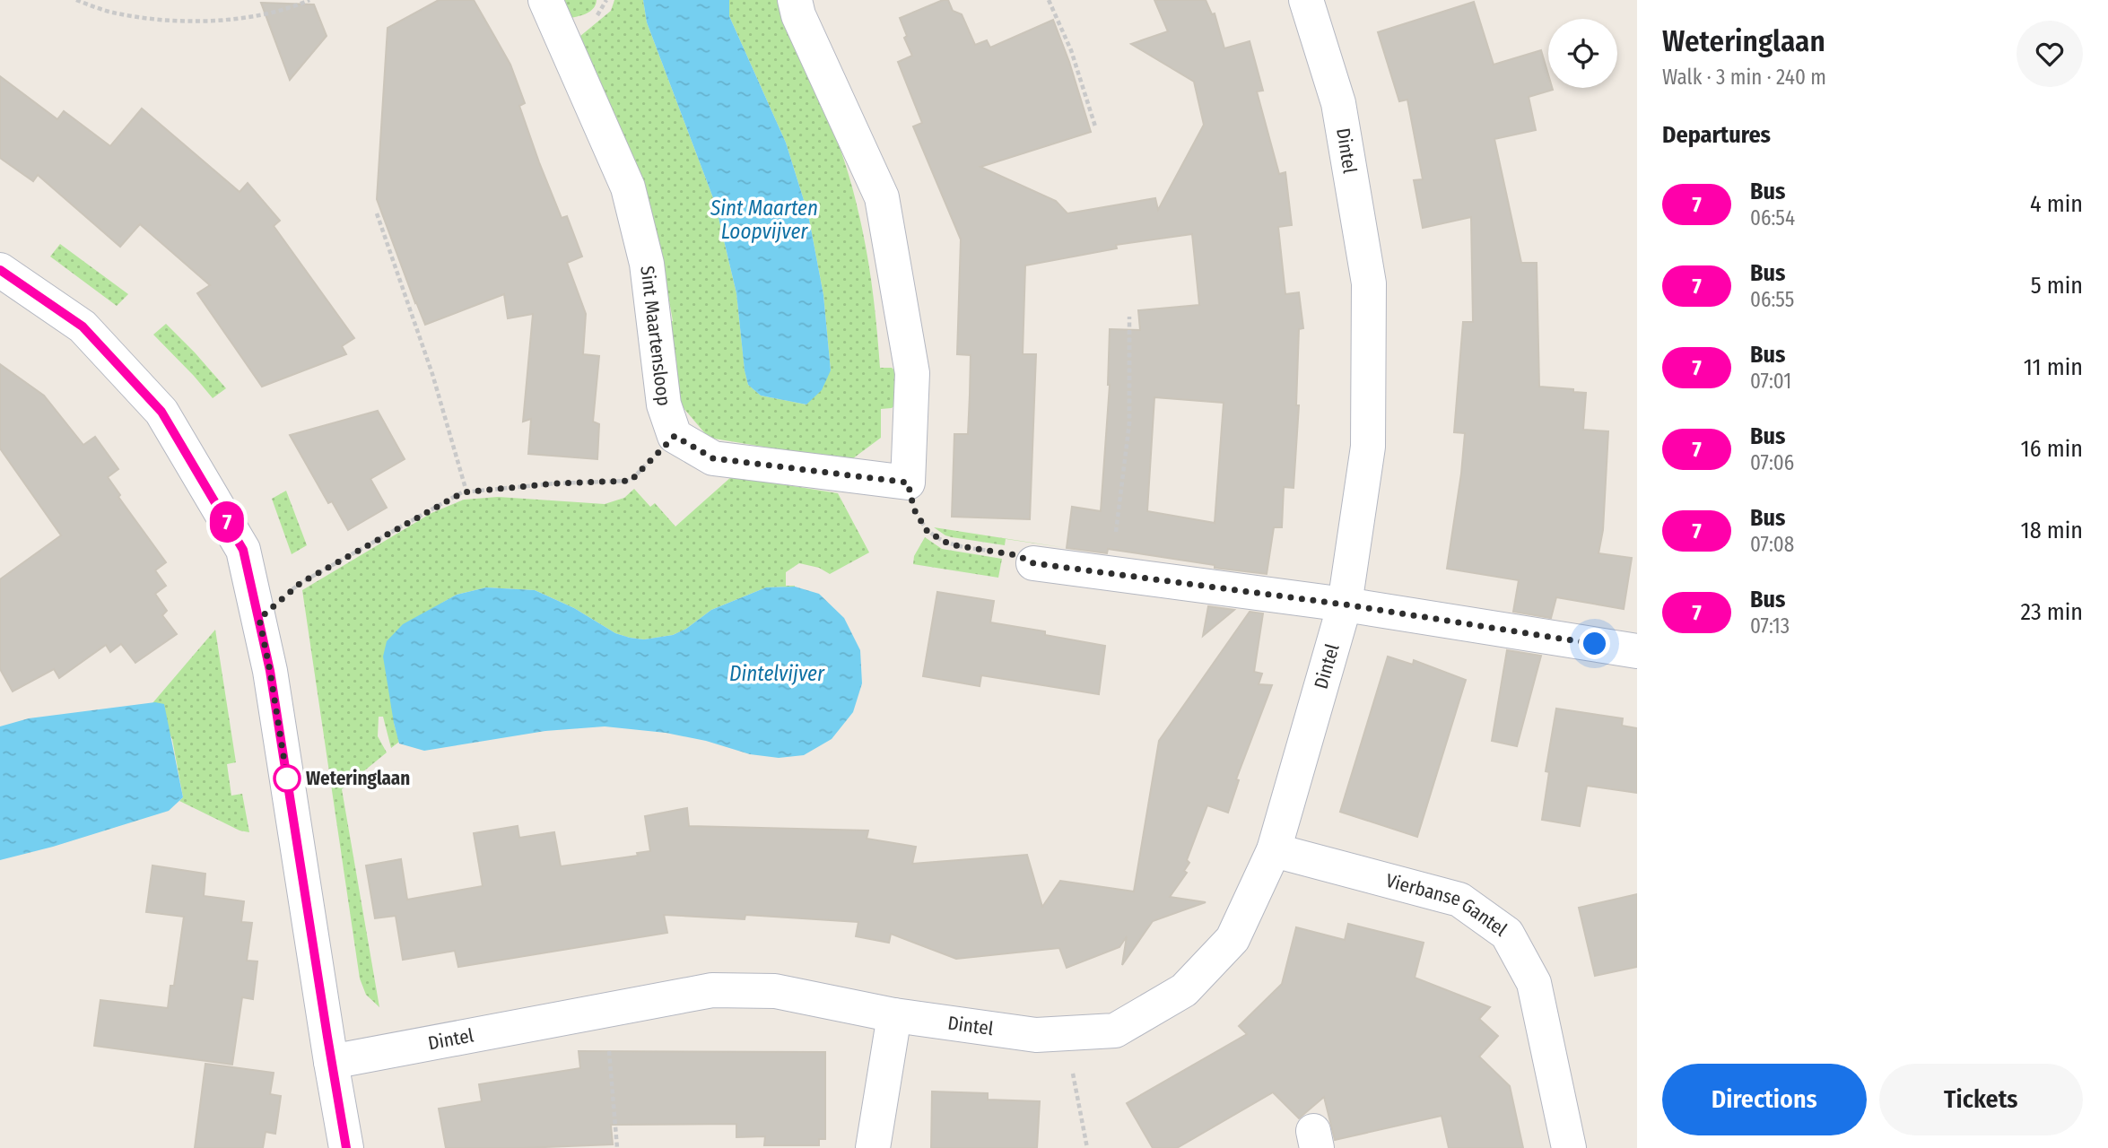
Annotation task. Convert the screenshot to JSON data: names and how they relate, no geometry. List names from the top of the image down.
{
  "streets": {
    "street": ["Dintel", "Sint Maartensloop", "Vierbanse Gantel"]
  },
  "crossings": [
    ["Dintel", "Vierbanse Gantel"]
  ],
  "water": ["Sint Maarten Loopvijver", "Dintelvijver"],
  "places": ["Weteringlaan"],
  "lines": ["bus line 7"],
  "page": {
    "on_map": "7",
    "heading": [
      ["Weteringlaan", "Walk · 3 min · 240 m"],
      "Departures"
    ],
    "list": [
      {
        "mark": "7",
        "name": "Bus",
        "note": "06:54",
        "value": "4 min"
      },
      {
        "mark": "7",
        "name": "Bus",
        "note": "06:55",
        "value": "5 min"
      },
      {
        "mark": "7",
        "name": "Bus",
        "note": "07:01",
        "value": "11 min"
      },
      {
        "mark": "7",
        "name": "Bus",
        "note": "07:06",
        "value": "16 min"
      },
      {
        "mark": "7",
        "name": "Bus",
        "note": "07:08",
        "value": "18 min"
      },
      {
        "mark": "7",
        "name": "Bus",
        "note": "07:13",
        "value": "23 min"
      }
    ],
    "buttons": ["Directions", "Tickets"]
  }
}
